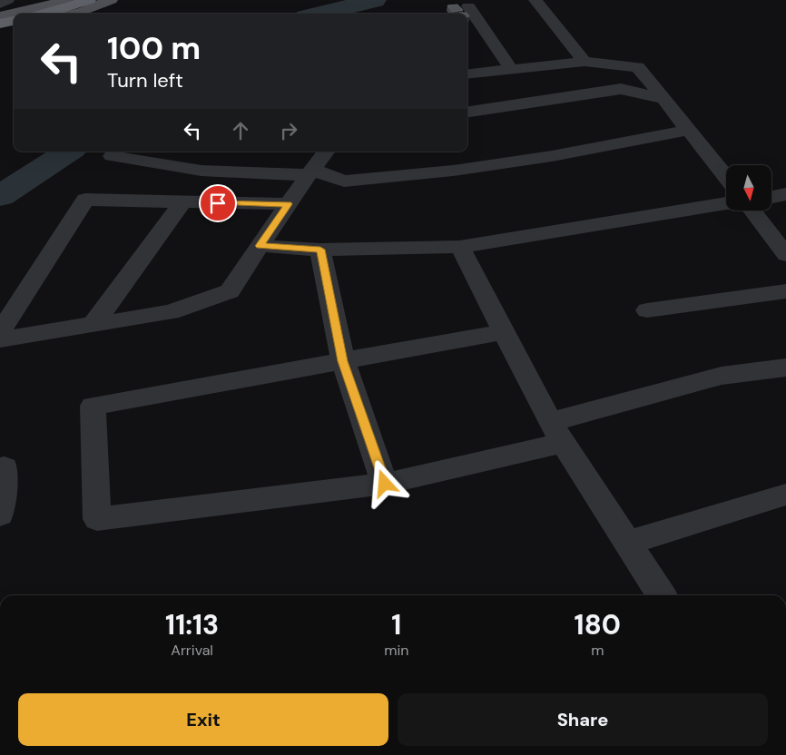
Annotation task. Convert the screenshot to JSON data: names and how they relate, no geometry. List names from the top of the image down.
{
  "north": "bottom",
  "page": {
    "turn": ["100 m", "Turn left"],
    "eta": [
      "11:13",
      "Arrival",
      "1",
      "min",
      "180",
      "m"
    ],
    "buttons": ["Exit", "Share"]
  }
}
